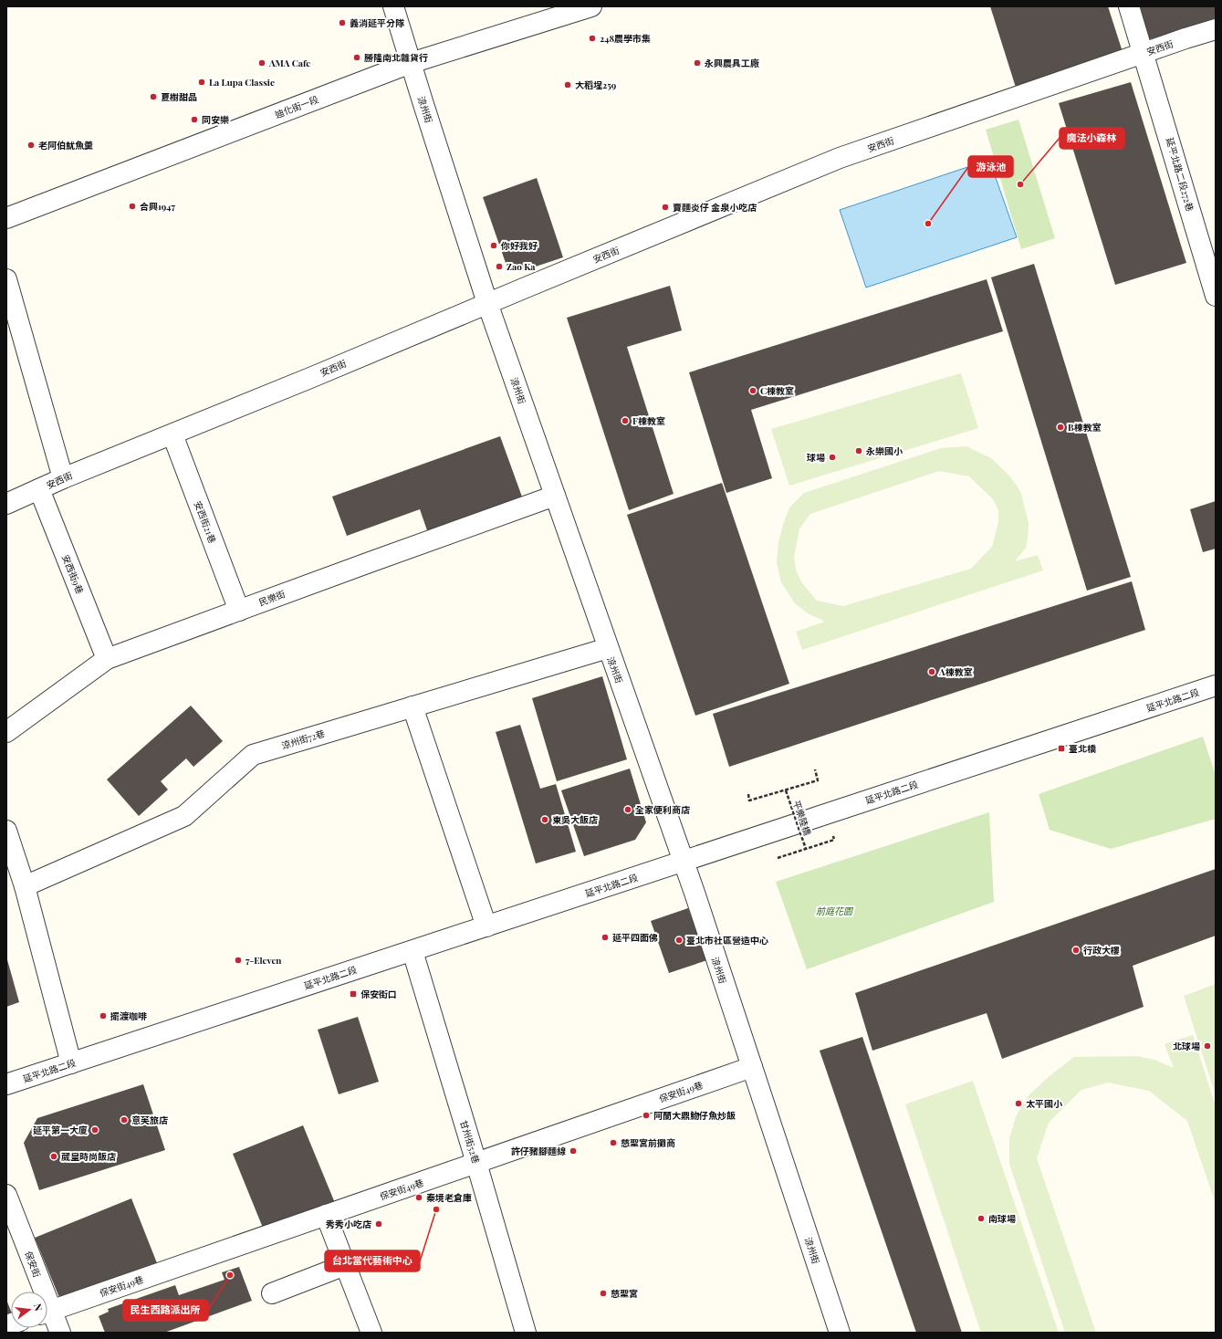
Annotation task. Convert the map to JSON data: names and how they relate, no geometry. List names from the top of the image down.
{
  "streets": {
    "street": [
      "安西街",
      "迪化街一段",
      "涼州街",
      "延平北路二段272巷",
      "安西街21巷",
      "安西街9巷",
      "民樂街",
      "延平北路二段",
      "涼州街72巷",
      "保安街49巷",
      "甘州街52巷",
      "保安街"
    ],
    "path": ["平樂陸橋"]
  },
  "crossings": [
    ["安西街", "涼州街"],
    ["安西街", "延平北路二段272巷"],
    ["安西街", "安西街21巷"],
    ["安西街", "安西街9巷"],
    ["迪化街一段", "涼州街"],
    ["涼州街", "民樂街"],
    ["涼州街", "延平北路二段"],
    ["涼州街", "涼州街72巷"],
    ["涼州街", "保安街49巷"],
    ["安西街21巷", "民樂街"],
    ["安西街9巷", "民樂街"],
    ["延平北路二段", "甘州街52巷"],
    ["保安街49巷", "甘州街52巷"]
  ],
  "parks": ["前庭花園"],
  "places": {
    "other": [
      "義消延平分隊",
      "248農學市集",
      "勝隆南北雜貨行",
      "AMA Cafe",
      "永興農具工廠",
      "La Lupa Classic",
      "大稻埕259",
      "夏樹甜品",
      "同安樂",
      "老阿伯魷魚羹",
      "魔法小森林",
      "合興1947",
      "賣麵炎仔 金泉小吃店",
      "游泳池",
      "你好我好",
      "Zao Ka",
      "C棟教室",
      "F棟教室",
      "B棟教室",
      "永樂國小",
      "球場",
      "A棟教室",
      "全家便利商店",
      "東吳大飯店",
      "延平四面佛",
      "臺北市社區營造中心",
      "行政大樓",
      "7-Eleven",
      "擺渡咖啡",
      "北球場",
      "太平國小",
      "阿蘭大鼎魩仔魚炒飯",
      "意芙旅店",
      "延平第一大廈",
      "慈聖宮前攤商",
      "許仔豬腳麵線",
      "葳皇時尚飯店",
      "秦境老倉庫",
      "台北當代藝術中心",
      "南球場",
      "秀秀小吃店",
      "民生西路派出所",
      "慈聖宮"
    ],
    "transit": ["臺北橋", "保安街口"]
  },
  "north": "right"
}
